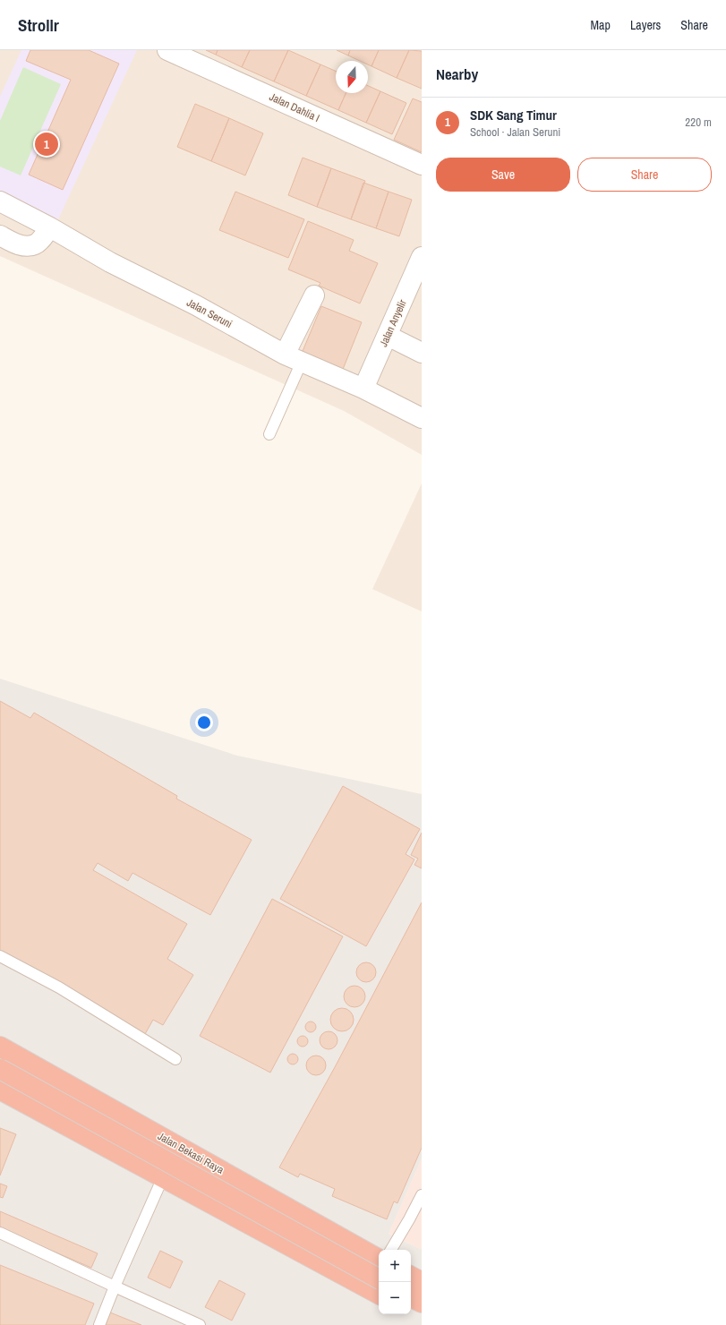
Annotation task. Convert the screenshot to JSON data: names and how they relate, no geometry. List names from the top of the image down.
{
  "streets": {
    "highway": ["Jalan Bekasi Raya"],
    "street": ["Jalan Dahlia I", "Jalan Seruni", "Jalan Anyelir"]
  },
  "crossings": [
    ["Jalan Seruni", "Jalan Anyelir"]
  ],
  "north": "bottom",
  "page": {
    "header": "Strollr",
    "nav": ["Map", "Layers", "Share"],
    "heading": "Nearby",
    "list": [
      {
        "mark": "1",
        "name": "SDK Sang Timur",
        "note": "School · Jalan Seruni",
        "value": "220 m"
      }
    ],
    "pins": "1",
    "buttons": ["Save", "Share"],
    "map_buttons": ["+", "−"]
  }
}
